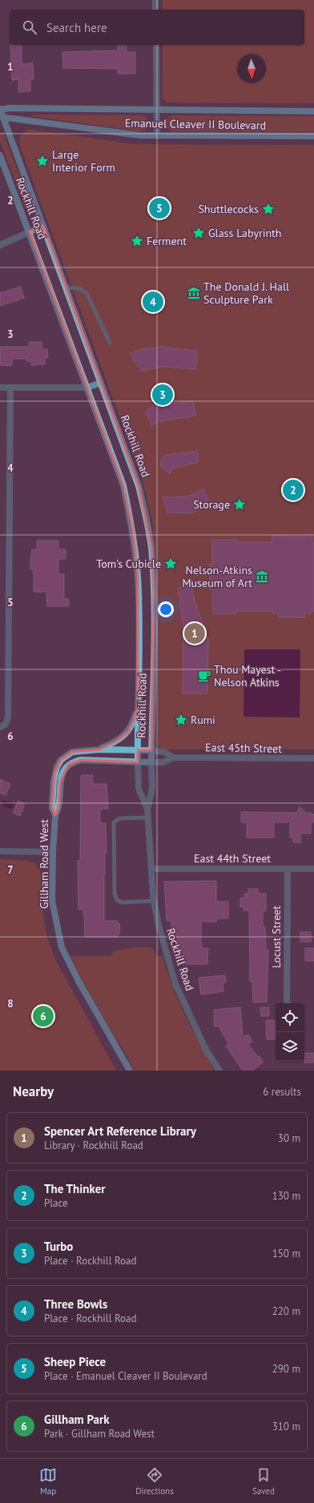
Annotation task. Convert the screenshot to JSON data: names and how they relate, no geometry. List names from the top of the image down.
{
  "streets": {
    "main road": [
      "Emanuel Cleaver II Boulevard",
      "Rockhill Road",
      "East 45th Street",
      "Gillham Road West"
    ],
    "street": ["East 44th Street", "Locust Street"]
  },
  "crossings": [
    ["Emanuel Cleaver II Boulevard", "Rockhill Road"],
    ["Rockhill Road", "East 45th Street"],
    ["Rockhill Road", "East 44th Street"],
    ["East 45th Street", "Gillham Road West"],
    ["East 44th Street", "Locust Street"]
  ],
  "places": {
    "place": [
      "Large Interior Form",
      "Shuttlecocks",
      "Glass Labyrinth",
      "Ferment",
      "Storage",
      "Tom's Cubicle",
      "Rumi"
    ],
    "museum": ["The Donald J. Hall Sculpture Park", "Nelson-Atkins Museum of Art"],
    "cafe": ["Thou Mayest - Nelson Atkins"]
  },
  "north": "bottom",
  "page": {
    "search": "Search here",
    "pins": [
      "5",
      "4",
      "3",
      "2",
      "1",
      "6"
    ],
    "heading": ["Nearby", "6 results"],
    "list": [
      {
        "mark": "1",
        "name": "Spencer Art Reference Library",
        "note": "Library · Rockhill Road",
        "value": "30 m"
      },
      {
        "mark": "2",
        "name": "The Thinker",
        "note": "Place",
        "value": "130 m"
      },
      {
        "mark": "3",
        "name": "Turbo",
        "note": "Place · Rockhill Road",
        "value": "150 m"
      },
      {
        "mark": "4",
        "name": "Three Bowls",
        "note": "Place · Rockhill Road",
        "value": "220 m"
      },
      {
        "mark": "5",
        "name": "Sheep Piece",
        "note": "Place · Emanuel Cleaver II Boulevard",
        "value": "290 m"
      },
      {
        "mark": "6",
        "name": "Gillham Park",
        "note": "Park · Gillham Road West",
        "value": "310 m"
      }
    ],
    "nav": ["Map", "Directions", "Saved"]
  },
  "grid": {
    "rows": [
      "1",
      "2",
      "3",
      "4",
      "5",
      "6",
      "7",
      "8"
    ]
  }
}
